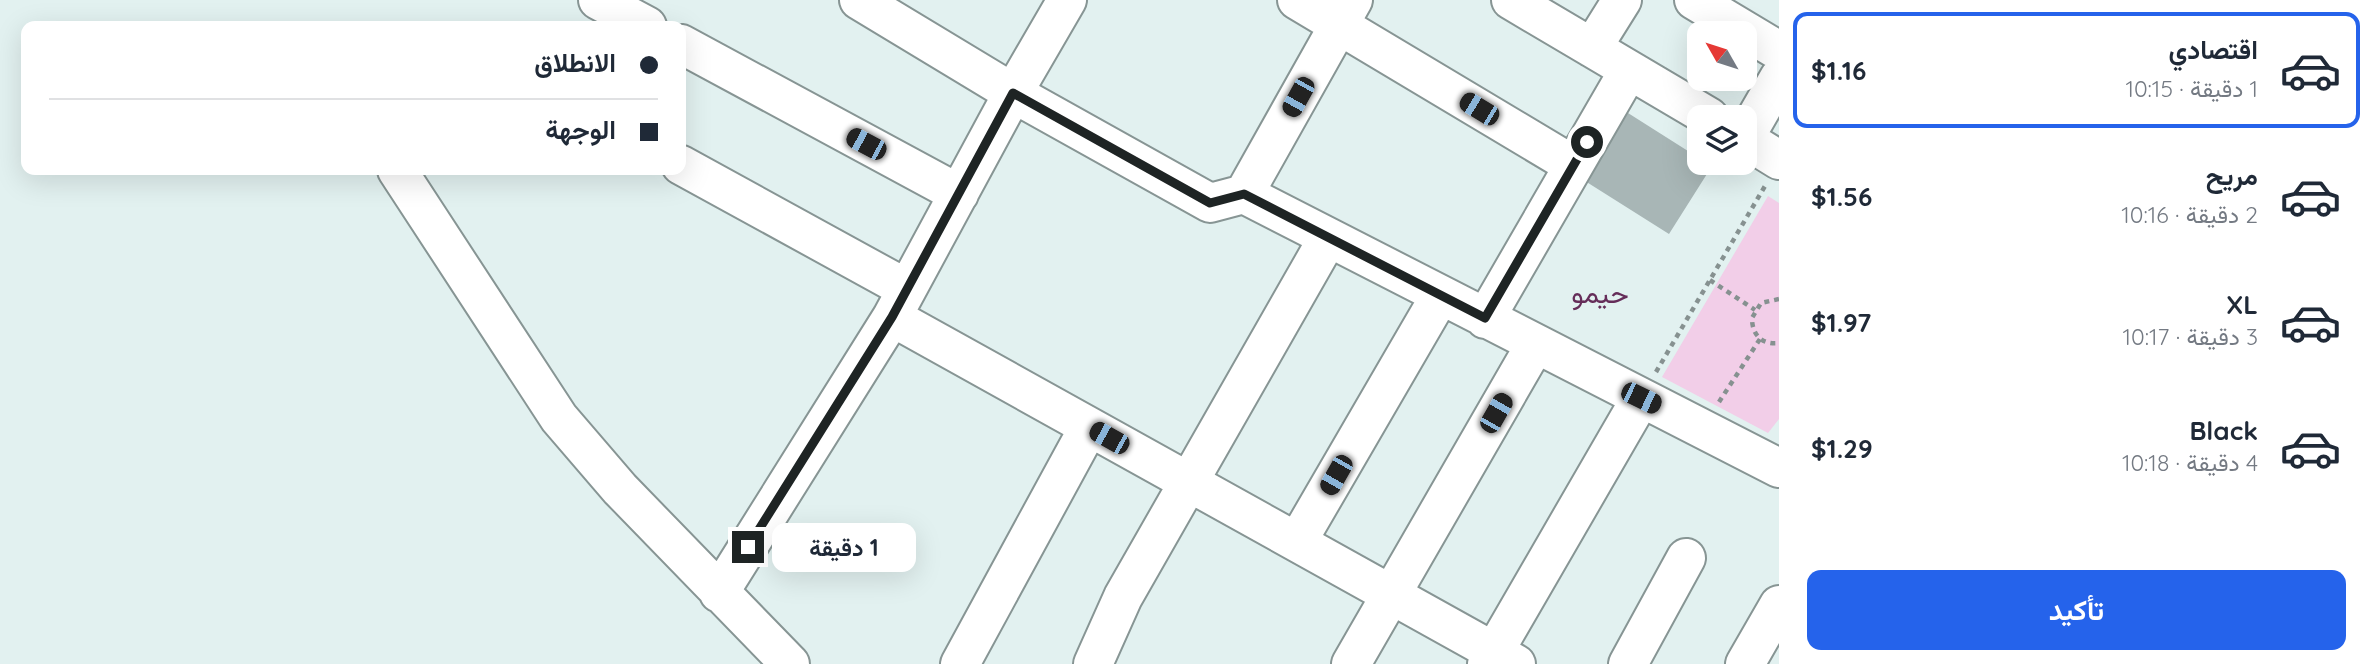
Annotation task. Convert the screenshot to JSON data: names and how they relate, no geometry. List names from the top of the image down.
{
  "districts": ["حيمو"],
  "north": "top left",
  "page": {
    "list": [
      {
        "name": "اقتصادي",
        "note": "1 دقيقة · 10:15",
        "value": "$1.16"
      },
      {
        "name": "مريح",
        "note": "2 دقيقة · 10:16",
        "value": "$1.56"
      },
      {
        "name": "XL",
        "note": "3 دقيقة · 10:17",
        "value": "$1.97"
      },
      {
        "name": "Black",
        "note": "4 دقيقة · 10:18",
        "value": "$1.29"
      }
    ],
    "banner": ["الانطلاق", "الوجهة"],
    "bubble": "1 دقيقة",
    "buttons": "تأكيد"
  }
}
